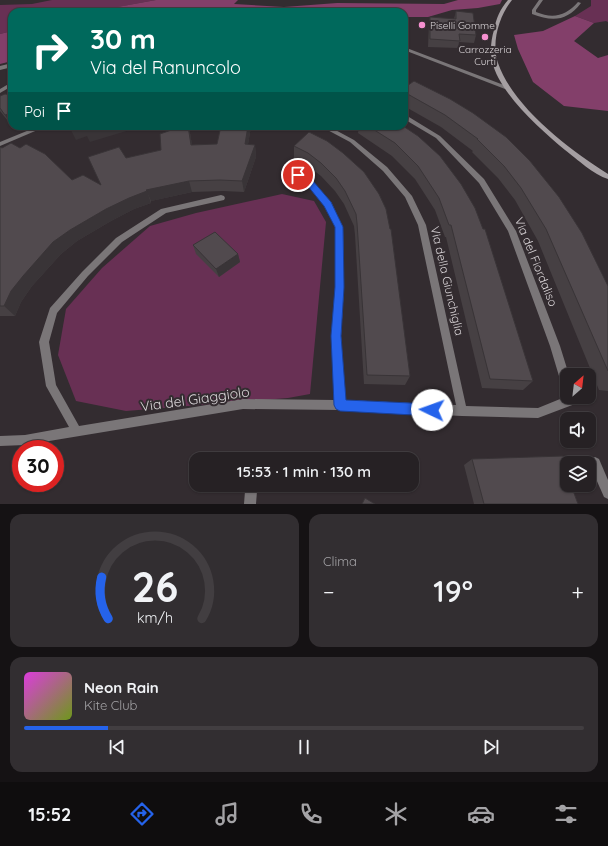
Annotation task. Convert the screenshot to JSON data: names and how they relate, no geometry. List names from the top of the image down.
{
  "streets": {
    "street": ["Via del Fiordaliso", "Via della Giunchiglia", "Via del Giaggiolo"]
  },
  "crossings": [
    ["Via della Giunchiglia", "Via del Giaggiolo"]
  ],
  "places": ["Piselli Gomme", "Carrozzeria Curti"],
  "north": "top right",
  "page": {
    "turn": ["30 m", "Via del Ranuncolo"],
    "then": "Poi",
    "limit": "30",
    "trip": "15:53 · 1 min · 130 m",
    "tile": "Clima",
    "heat": ["−", "19°", "+"],
    "song": ["Neon Rain", "Kite Club"],
    "tabs": "15:52",
    "gauge": ["26", "km/h"]
  }
}
